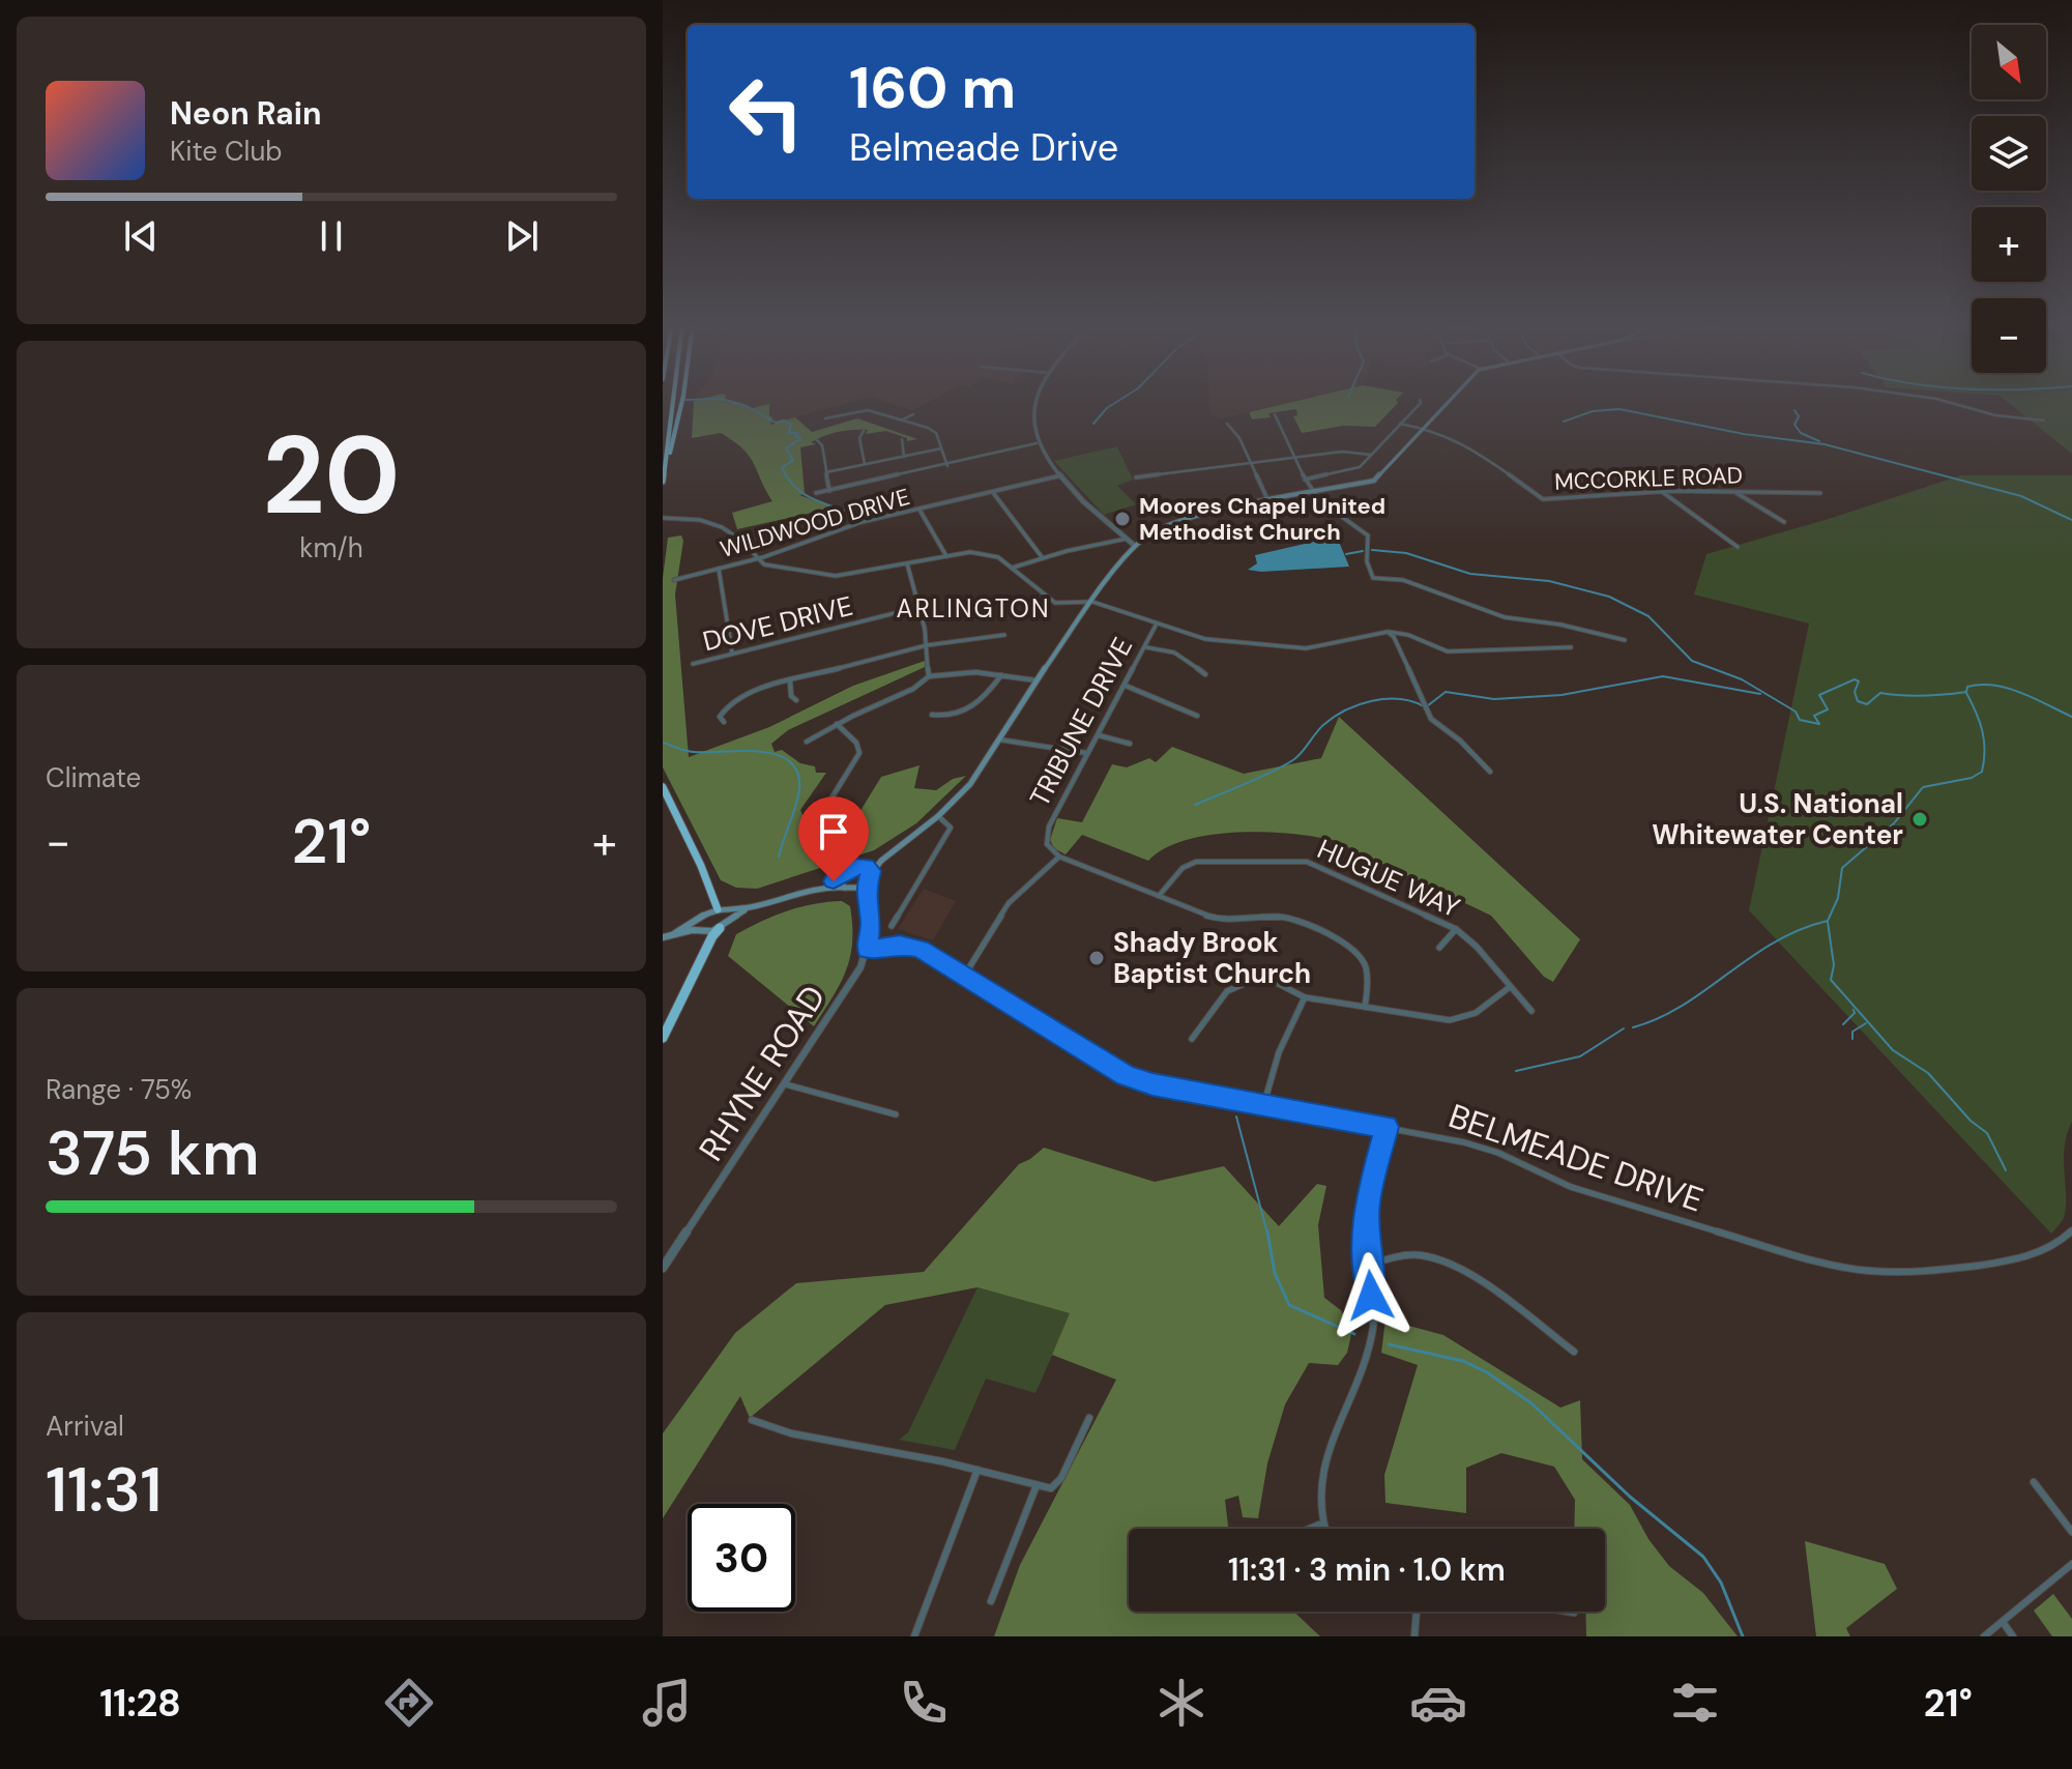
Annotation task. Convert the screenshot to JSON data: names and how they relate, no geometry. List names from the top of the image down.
{
  "streets": {
    "street": [
      "MCCORKLE ROAD",
      "WILDWOOD DRIVE",
      "DOVE DRIVE",
      "TRIBUNE DRIVE",
      "HUGUE WAY",
      "RHYNE ROAD",
      "BELMEADE DRIVE"
    ]
  },
  "crossings": [
    ["RHYNE ROAD", "BELMEADE DRIVE"]
  ],
  "districts": ["ARLINGTON"],
  "places": ["Moores Chapel United Methodist Church", "U.S. National Whitewater Center", "Shady Brook Baptist Church"],
  "north": "bottom right",
  "page": {
    "map_buttons": ["+", "−"],
    "turn": ["160 m", "Belmeade Drive"],
    "song": ["Neon Rain", "Kite Club"],
    "tile": [
      ["20", "km/h"],
      "Climate",
      ["Range · 75%", "375 km"],
      ["Arrival", "11:31"]
    ],
    "heat": ["−", "21°", "+"],
    "limit": "30",
    "trip": "11:31 · 3 min · 1.0 km",
    "tabs": ["11:28", "21°"]
  }
}
